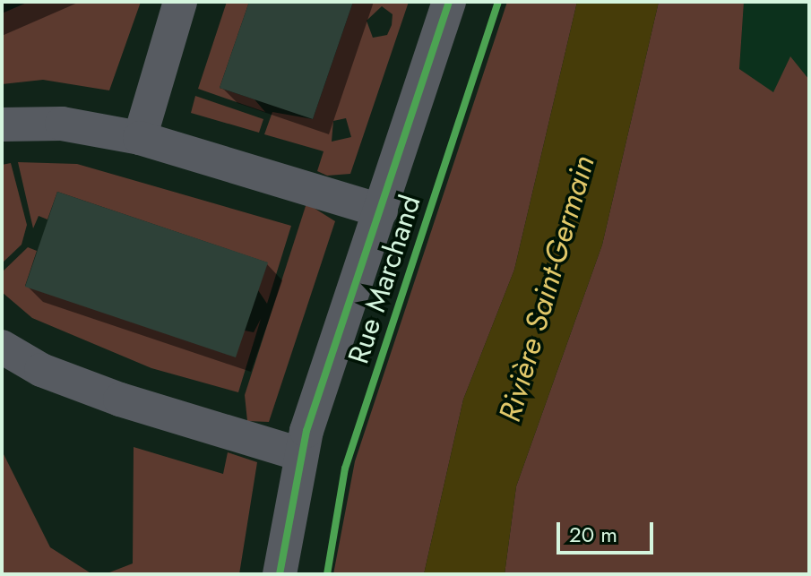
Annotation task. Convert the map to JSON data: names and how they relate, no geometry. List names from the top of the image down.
{
  "streets": {
    "street": ["Rue Marchand"]
  },
  "water": ["Rivière Saint-Germain"],
  "scale_bar": "20 m"
}
